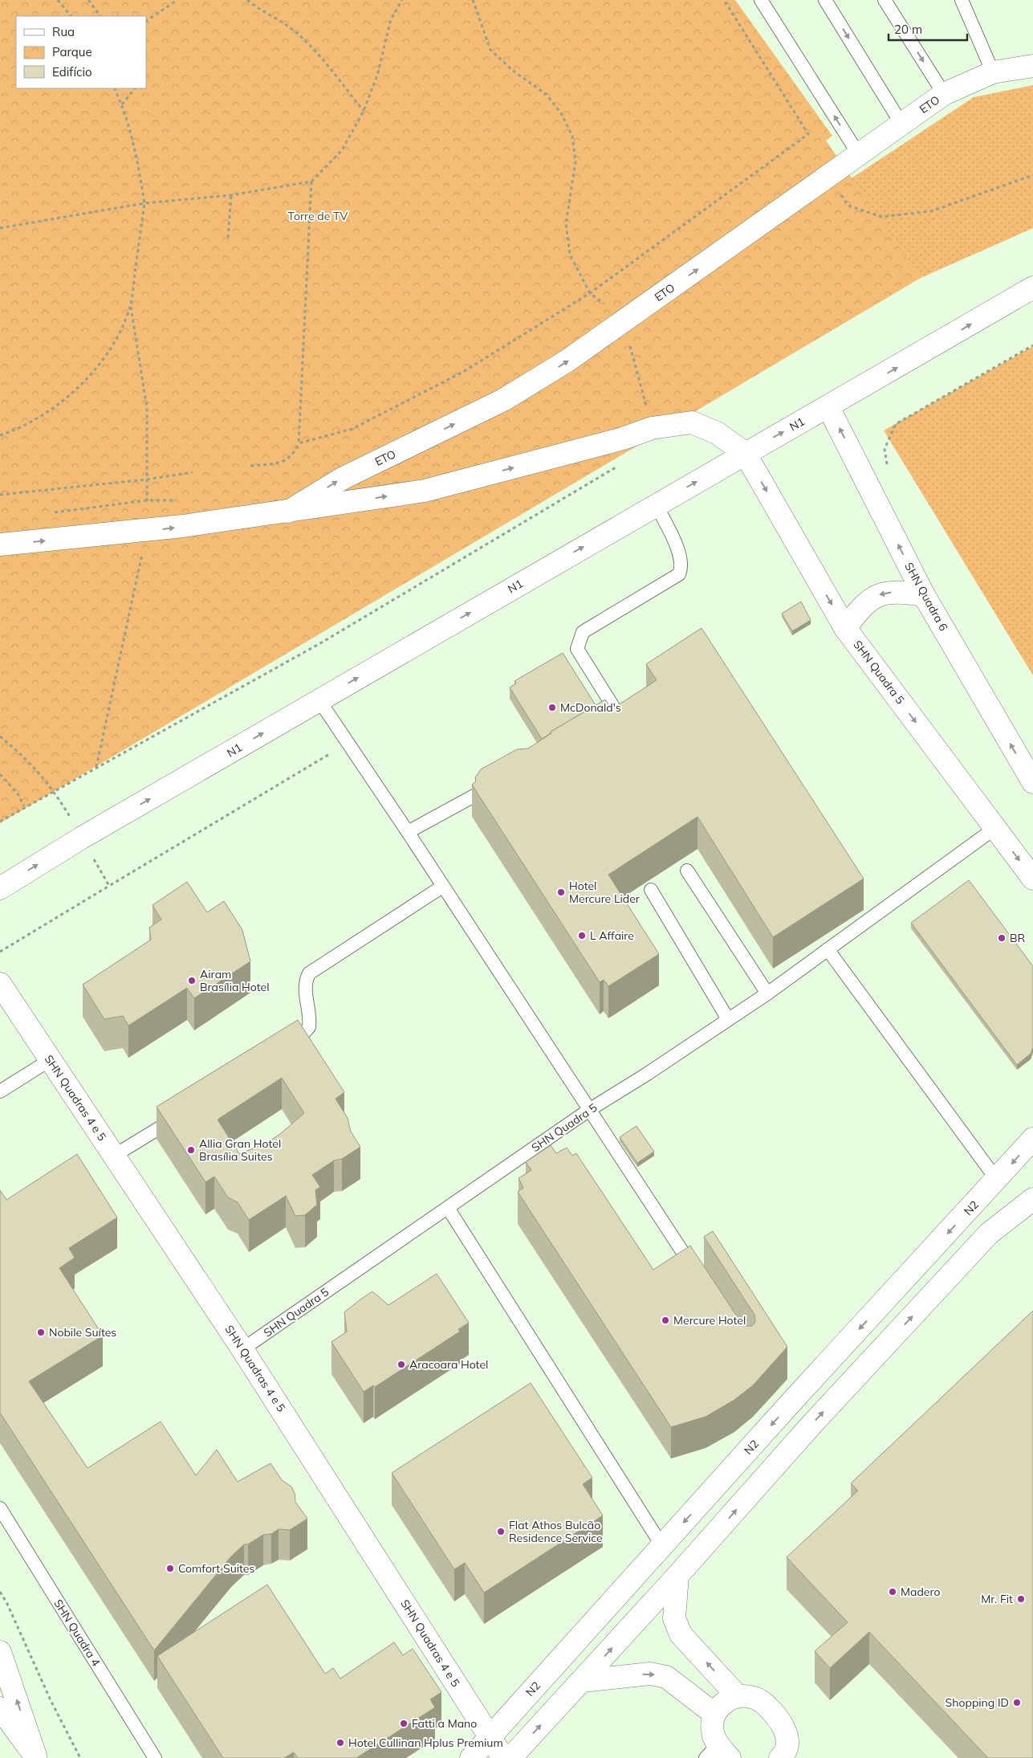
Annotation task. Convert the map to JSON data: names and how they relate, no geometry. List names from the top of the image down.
{
  "streets": {
    "main road": [
      "ETO",
      "N1",
      "SHN Quadra 6",
      "SHN Quadra 5",
      "SHN Quadras 4 e 5",
      "N2"
    ],
    "lane": ["SHN Quadra 4"]
  },
  "crossings": [
    ["N1", "SHN Quadra 6"],
    ["N1", "SHN Quadra 5"],
    ["SHN Quadra 5", "SHN Quadras 4 e 5"],
    ["SHN Quadras 4 e 5", "N2"]
  ],
  "one_way": ["SHN Quadra 6", "SHN Quadra 5"],
  "parks": ["Torre de TV"],
  "places": [
    "McDonald's",
    "Hotel Mercure Lider",
    "L Affaire",
    "BR",
    "Airam Brasília Hotel",
    "Allia Gran Hotel Brasília Suites",
    "Mercure Hotel",
    "Nobile Suítes",
    "Aracoara Hotel",
    "Flat Athos Bulcão Residence Service",
    "Comfort Suites",
    "Madero",
    "Mr. Fit",
    "Shopping ID",
    "Fatti a Mano",
    "Hotel Cullinan Hplus Premium"
  ],
  "legend": ["Rua", "Parque", "Edifício"],
  "scale_bar": "20 m"
}
